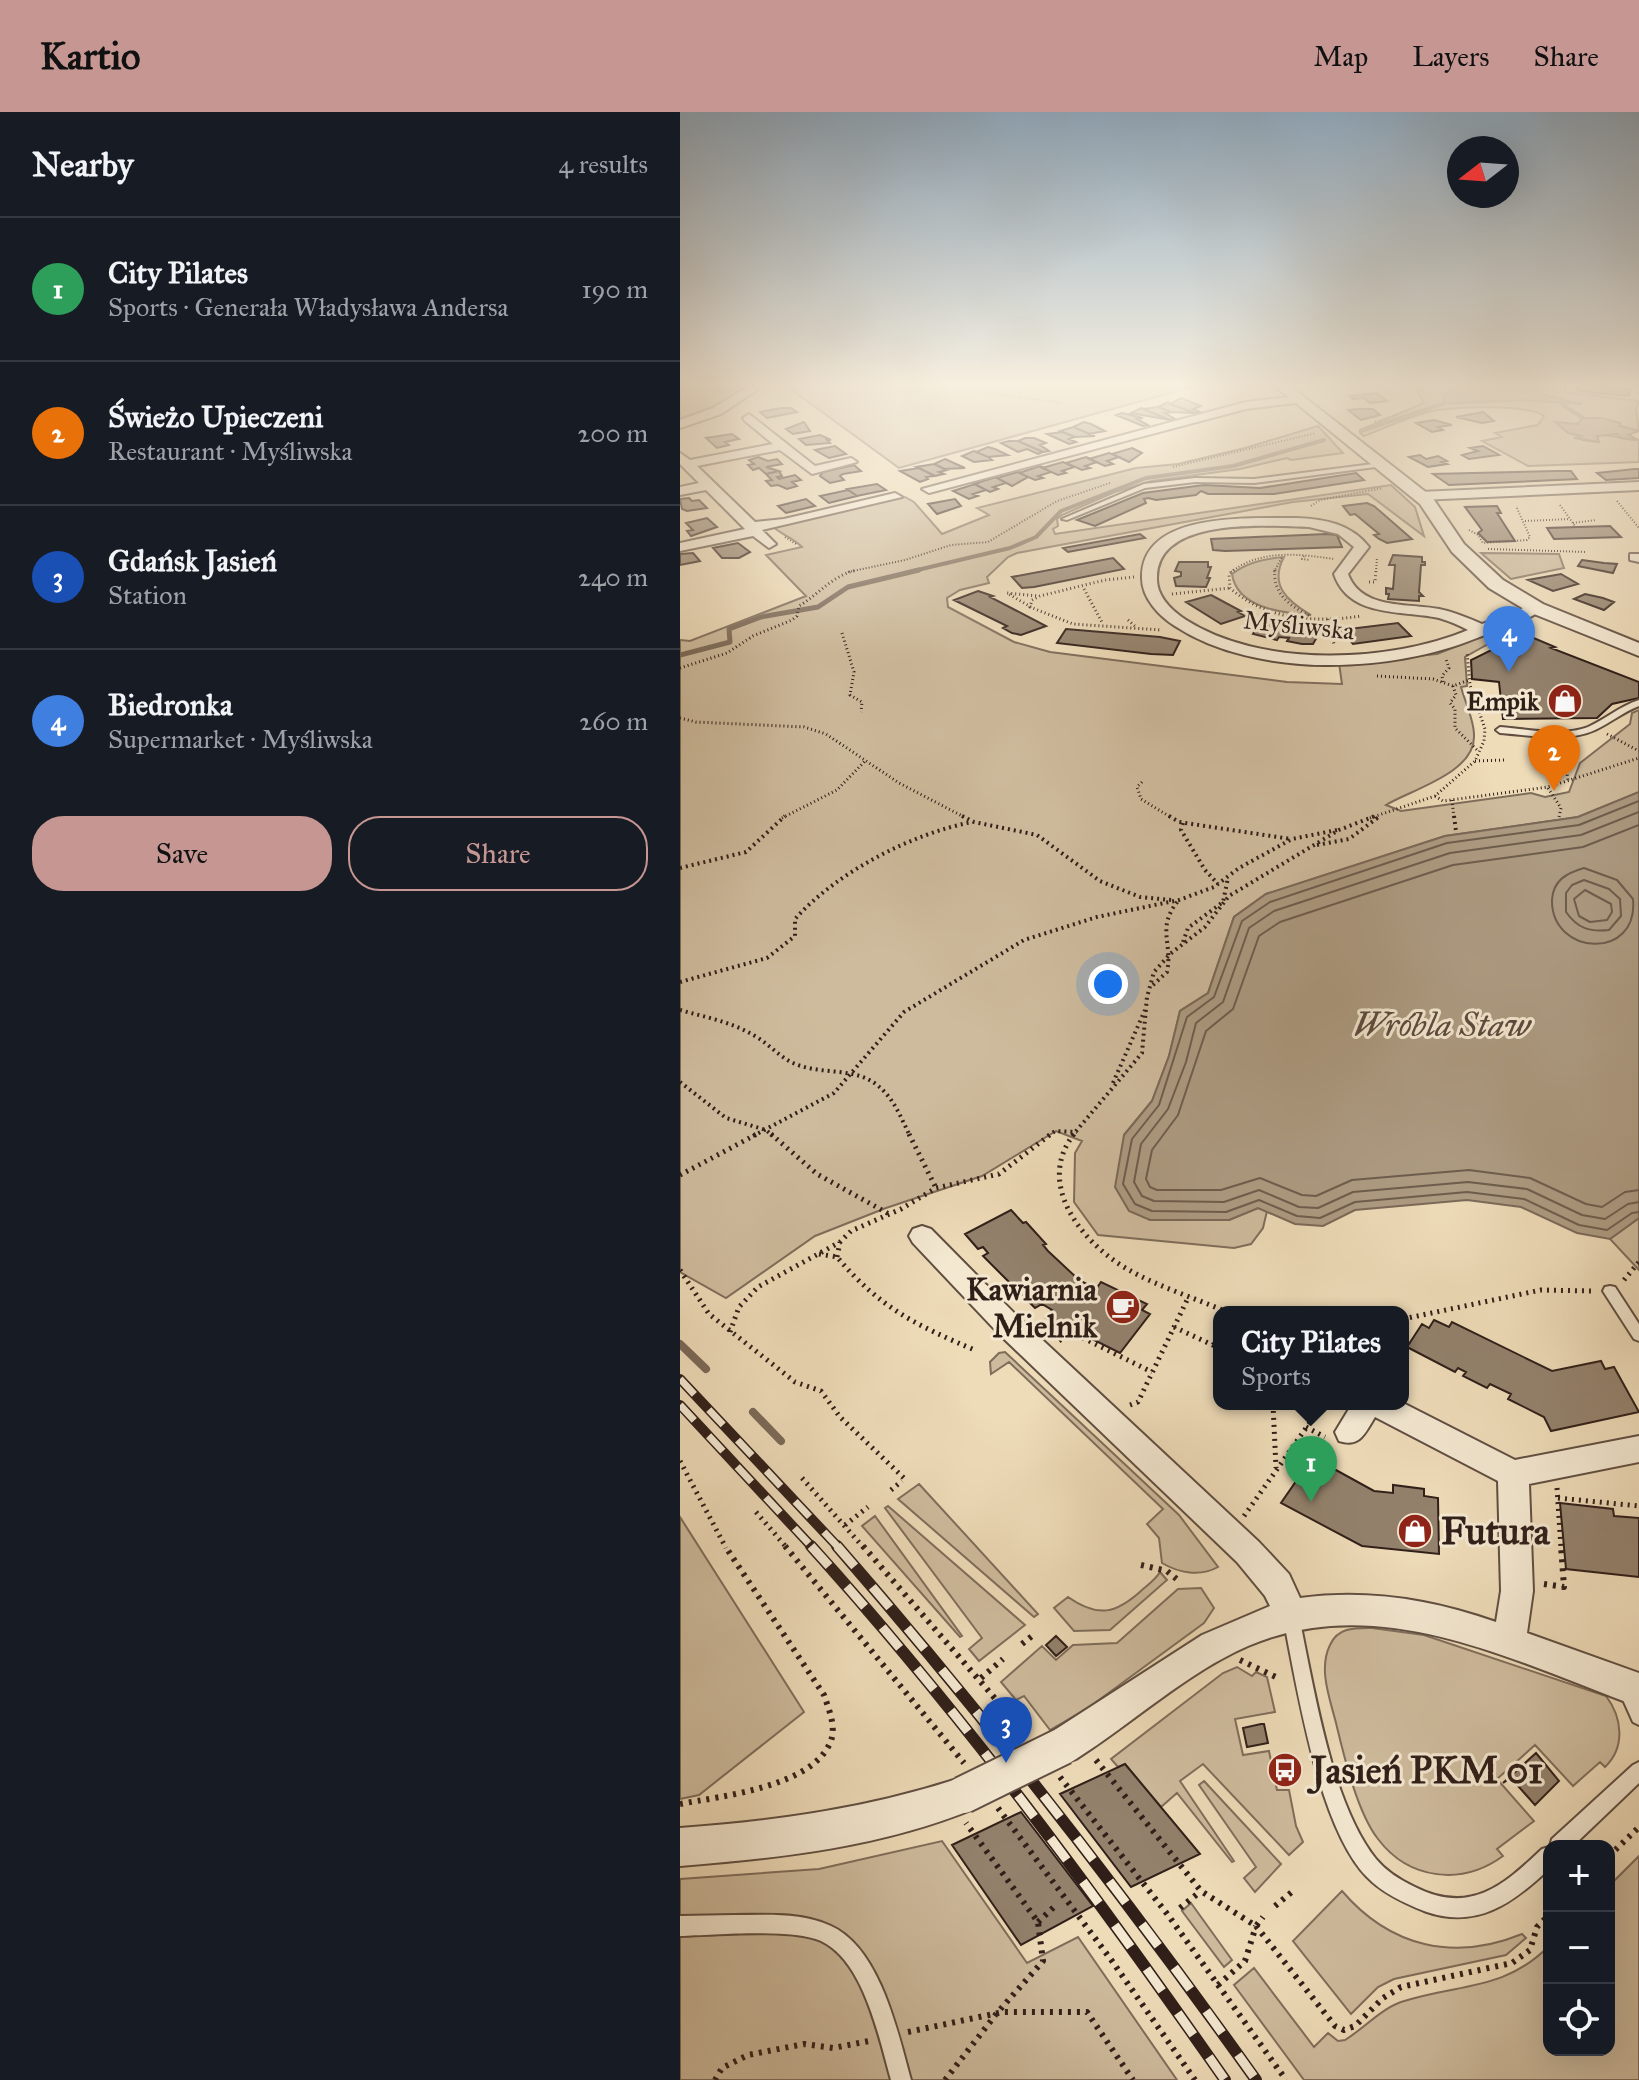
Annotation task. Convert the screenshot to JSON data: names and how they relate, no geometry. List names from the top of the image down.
{
  "streets": {
    "street": ["Myśliwska"]
  },
  "water": ["Wróbla Staw"],
  "places": {
    "shop": ["Empik", "Futura"],
    "cafe": ["Kawiarnia Mielnik"],
    "bus stop": ["Jasień PKM 01"]
  },
  "north": "left",
  "page": {
    "header": "Kartio",
    "nav": ["Map", "Layers", "Share"],
    "heading": ["Nearby", "4 results"],
    "list": [
      {
        "mark": "1",
        "name": "City Pilates",
        "note": "Sports · Generała Władysława Andersa",
        "value": "190 m"
      },
      {
        "mark": "2",
        "name": "Świeżo Upieczeni",
        "note": "Restaurant · Myśliwska",
        "value": "200 m"
      },
      {
        "mark": "3",
        "name": "Gdańsk Jasień",
        "note": "Station",
        "value": "240 m"
      },
      {
        "mark": "4",
        "name": "Biedronka",
        "note": "Supermarket · Myśliwska",
        "value": "260 m"
      }
    ],
    "pins": [
      "4",
      "2",
      "1",
      "3"
    ],
    "buttons": ["Save", "Share"],
    "popup": ["City Pilates", "Sports"],
    "map_buttons": ["+", "−"]
  }
}
